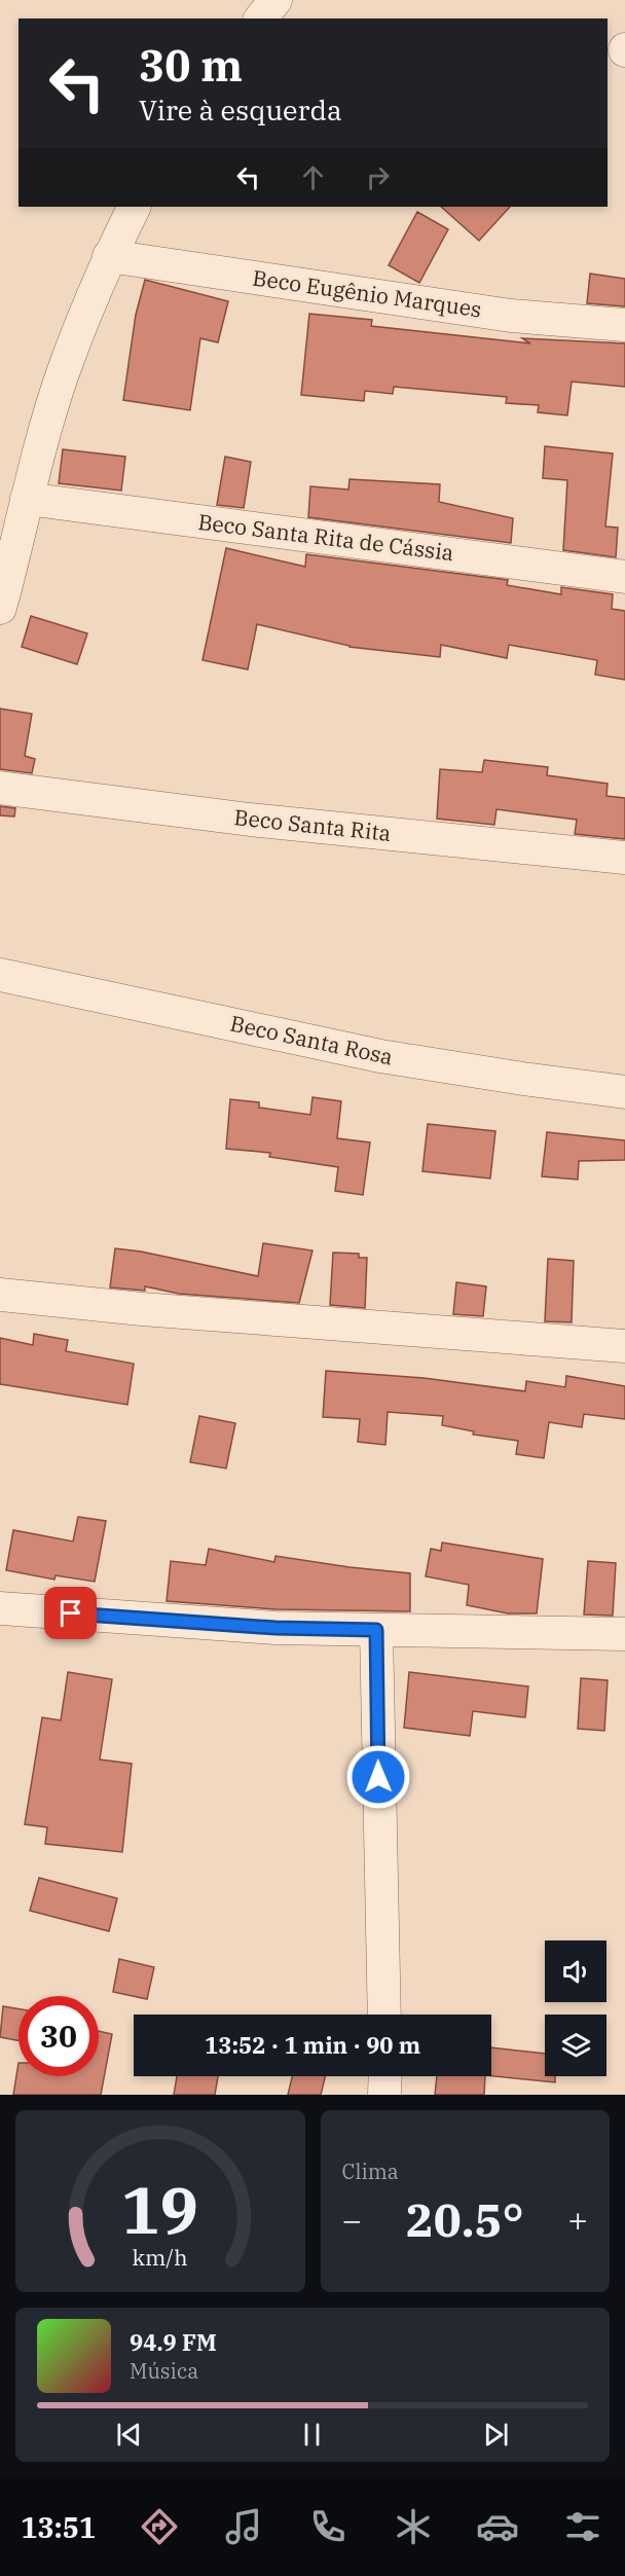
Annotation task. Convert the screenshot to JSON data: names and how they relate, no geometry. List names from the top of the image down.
{
  "streets": {
    "street": [
      "Beco Eugênio Marques",
      "Beco Santa Rita de Cássia",
      "Beco Santa Rita",
      "Beco Santa Rosa"
    ]
  },
  "page": {
    "turn": ["30 m", "Vire à esquerda"],
    "limit": "30",
    "trip": "13:52 · 1 min · 90 m",
    "tile": "Clima",
    "heat": ["−", "20.5°", "+"],
    "song": ["94.9 FM", "Música"],
    "tabs": "13:51",
    "gauge": ["19", "km/h"]
  }
}
